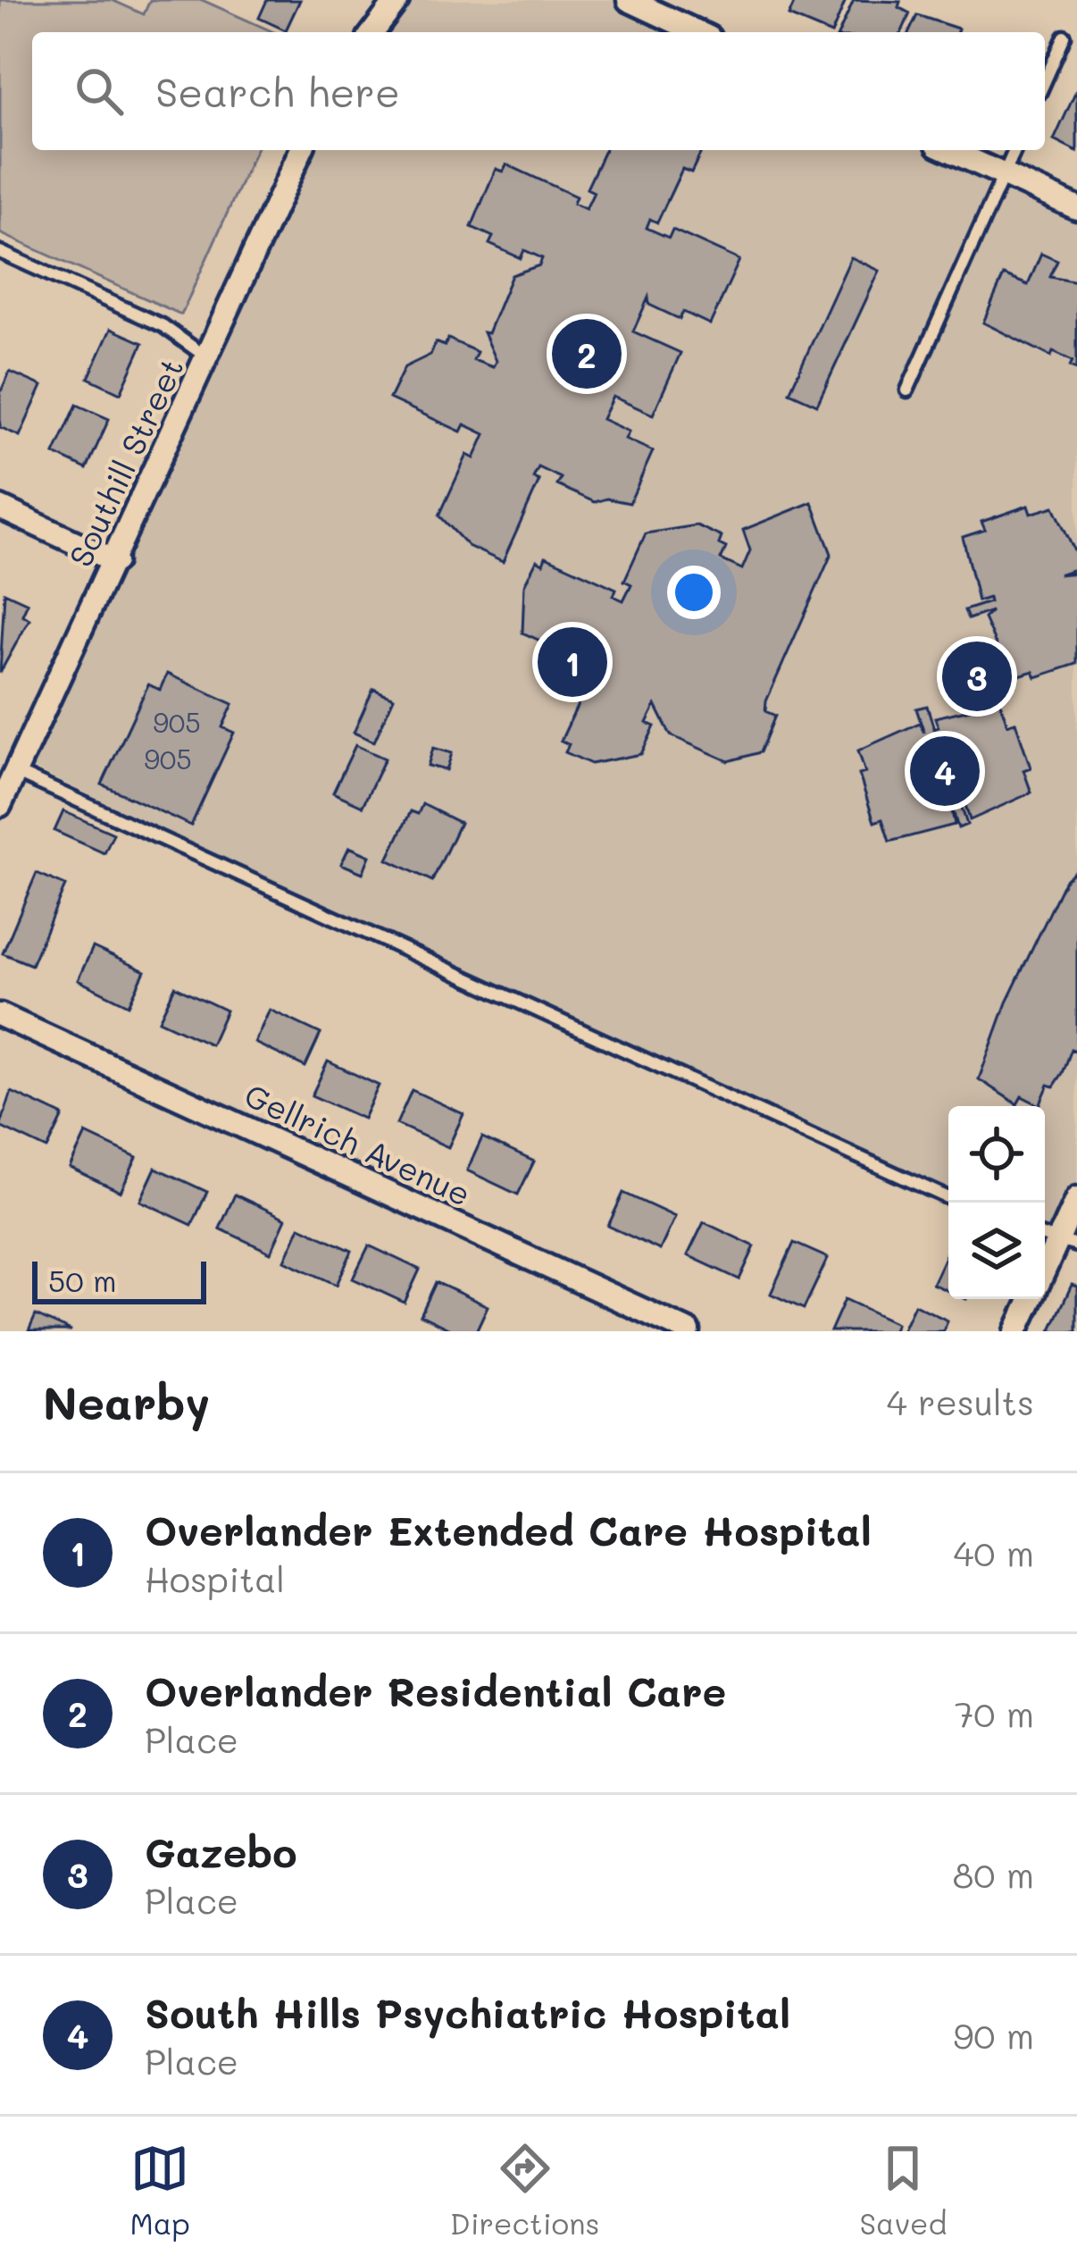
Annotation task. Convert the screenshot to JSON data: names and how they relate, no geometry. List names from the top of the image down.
{
  "streets": {
    "street": ["Southill Street", "Gellrich Avenue"]
  },
  "house_numbers": ["905", "905"],
  "scale_bar": "50 m",
  "page": {
    "search": "Search here",
    "pins": [
      "2",
      "1",
      "3",
      "4"
    ],
    "scale": "50 m",
    "heading": ["Nearby", "4 results"],
    "list": [
      {
        "mark": "1",
        "name": "Overlander Extended Care Hospital",
        "note": "Hospital",
        "value": "40 m"
      },
      {
        "mark": "2",
        "name": "Overlander Residential Care",
        "note": "Place",
        "value": "70 m"
      },
      {
        "mark": "3",
        "name": "Gazebo",
        "note": "Place",
        "value": "80 m"
      },
      {
        "mark": "4",
        "name": "South Hills Psychiatric Hospital",
        "note": "Place",
        "value": "90 m"
      }
    ],
    "nav": ["Map", "Directions", "Saved"]
  }
}
